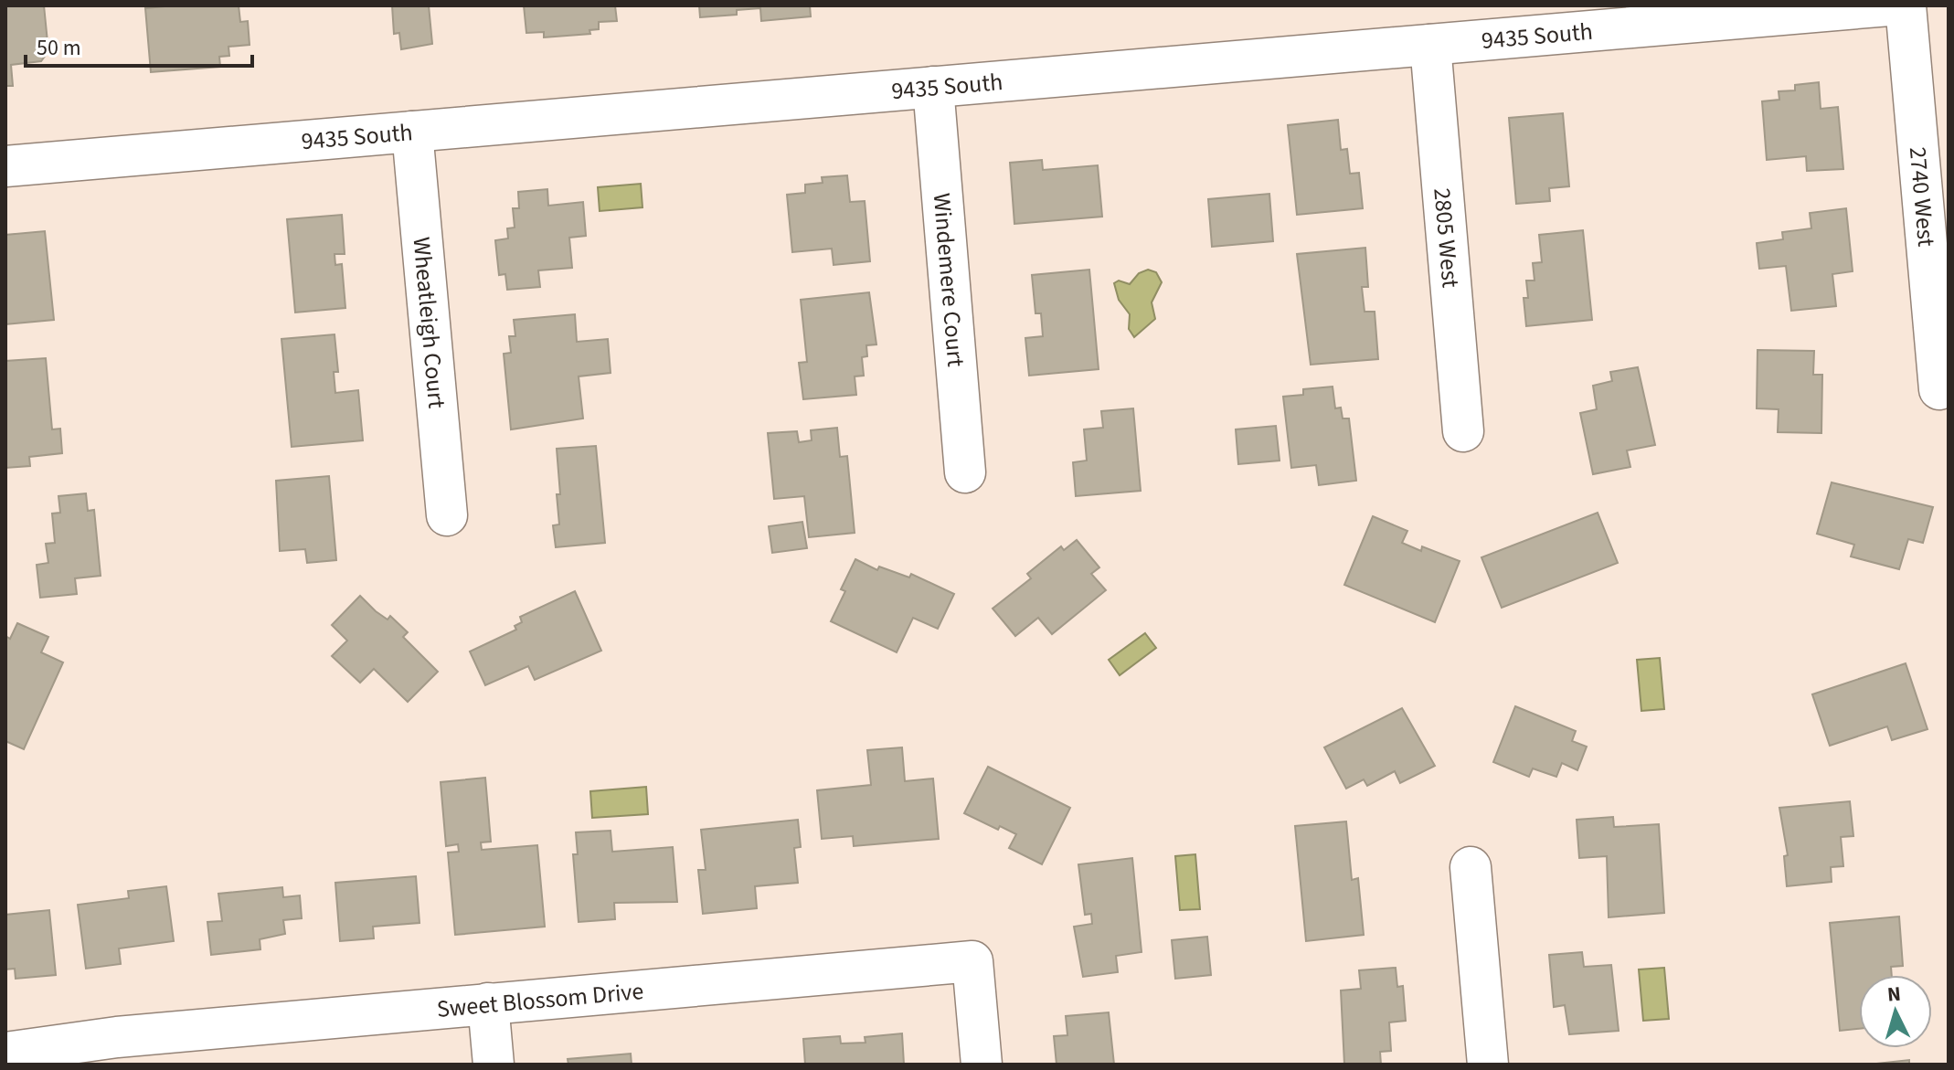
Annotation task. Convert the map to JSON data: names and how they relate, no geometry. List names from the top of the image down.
{
  "streets": {
    "street": [
      "9435 South",
      "2740 West",
      "2805 West",
      "Windemere Court",
      "Wheatleigh Court",
      "Sweet Blossom Drive"
    ]
  },
  "crossings": [
    ["9435 South", "2805 West"],
    ["9435 South", "Windemere Court"],
    ["9435 South", "Wheatleigh Court"]
  ],
  "scale_bar": "50 m",
  "north": "top"
}
